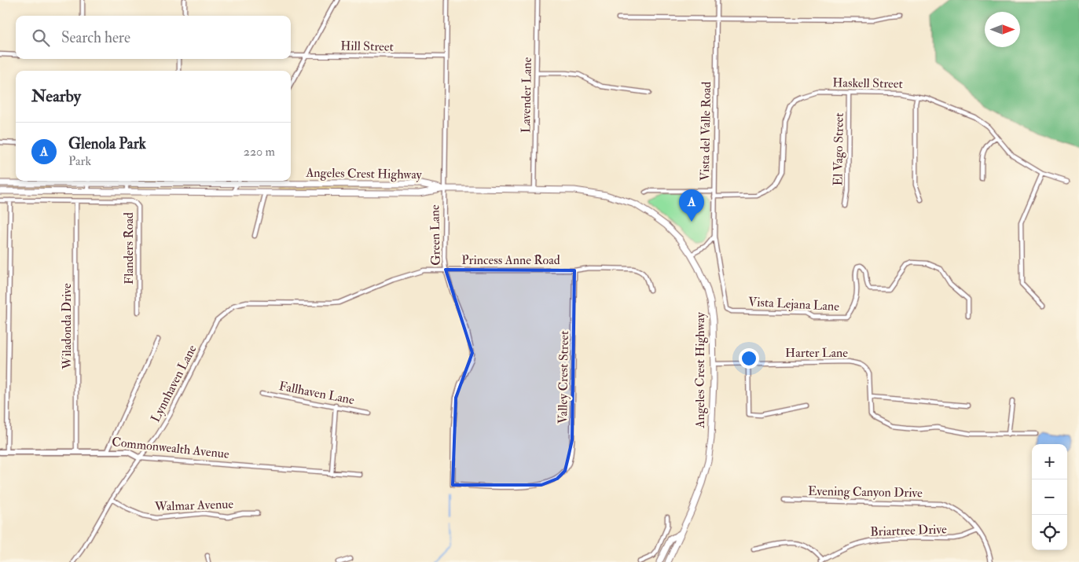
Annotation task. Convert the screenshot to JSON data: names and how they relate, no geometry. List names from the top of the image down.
{
  "streets": {
    "main road": ["Angeles Crest Highway"],
    "street": [
      "Hill Street",
      "Haskell Street",
      "Lavender Lane",
      "Vista del Valle Road",
      "El Vago Street",
      "Green Lane",
      "Flanders Road",
      "Princess Anne Road",
      "Vista Lejana Lane",
      "Wiladonda Drive",
      "Harter Lane",
      "Valley Crest Street",
      "Lynnhaven Lane",
      "Fallhaven Lane",
      "Commonwealth Avenue",
      "Evening Canyon Drive",
      "Walmar Avenue",
      "Briartree Drive"
    ]
  },
  "crossings": [
    ["Hill Street", "Green Lane"],
    ["Haskell Street", "Vista del Valle Road"],
    ["Haskell Street", "El Vago Street"],
    ["Lavender Lane", "Angeles Crest Highway"],
    ["Vista del Valle Road", "Vista Lejana Lane"],
    ["Angeles Crest Highway", "Green Lane"],
    ["Angeles Crest Highway", "Harter Lane"],
    ["Green Lane", "Princess Anne Road"],
    ["Green Lane", "Valley Crest Street"],
    ["Flanders Road", "Wiladonda Drive"],
    ["Princess Anne Road", "Valley Crest Street"],
    ["Princess Anne Road", "Lynnhaven Lane"],
    ["Wiladonda Drive", "Commonwealth Avenue"],
    ["Lynnhaven Lane", "Commonwealth Avenue"],
    ["Lynnhaven Lane", "Walmar Avenue"],
    ["Evening Canyon Drive", "Briartree Drive"]
  ],
  "north": "right",
  "page": {
    "search": "Search here",
    "heading": "Nearby",
    "list": [
      {
        "mark": "A",
        "name": "Glenola Park",
        "note": "Park",
        "value": "220 m"
      }
    ],
    "pins": "A",
    "map_buttons": ["+", "−"]
  }
}
